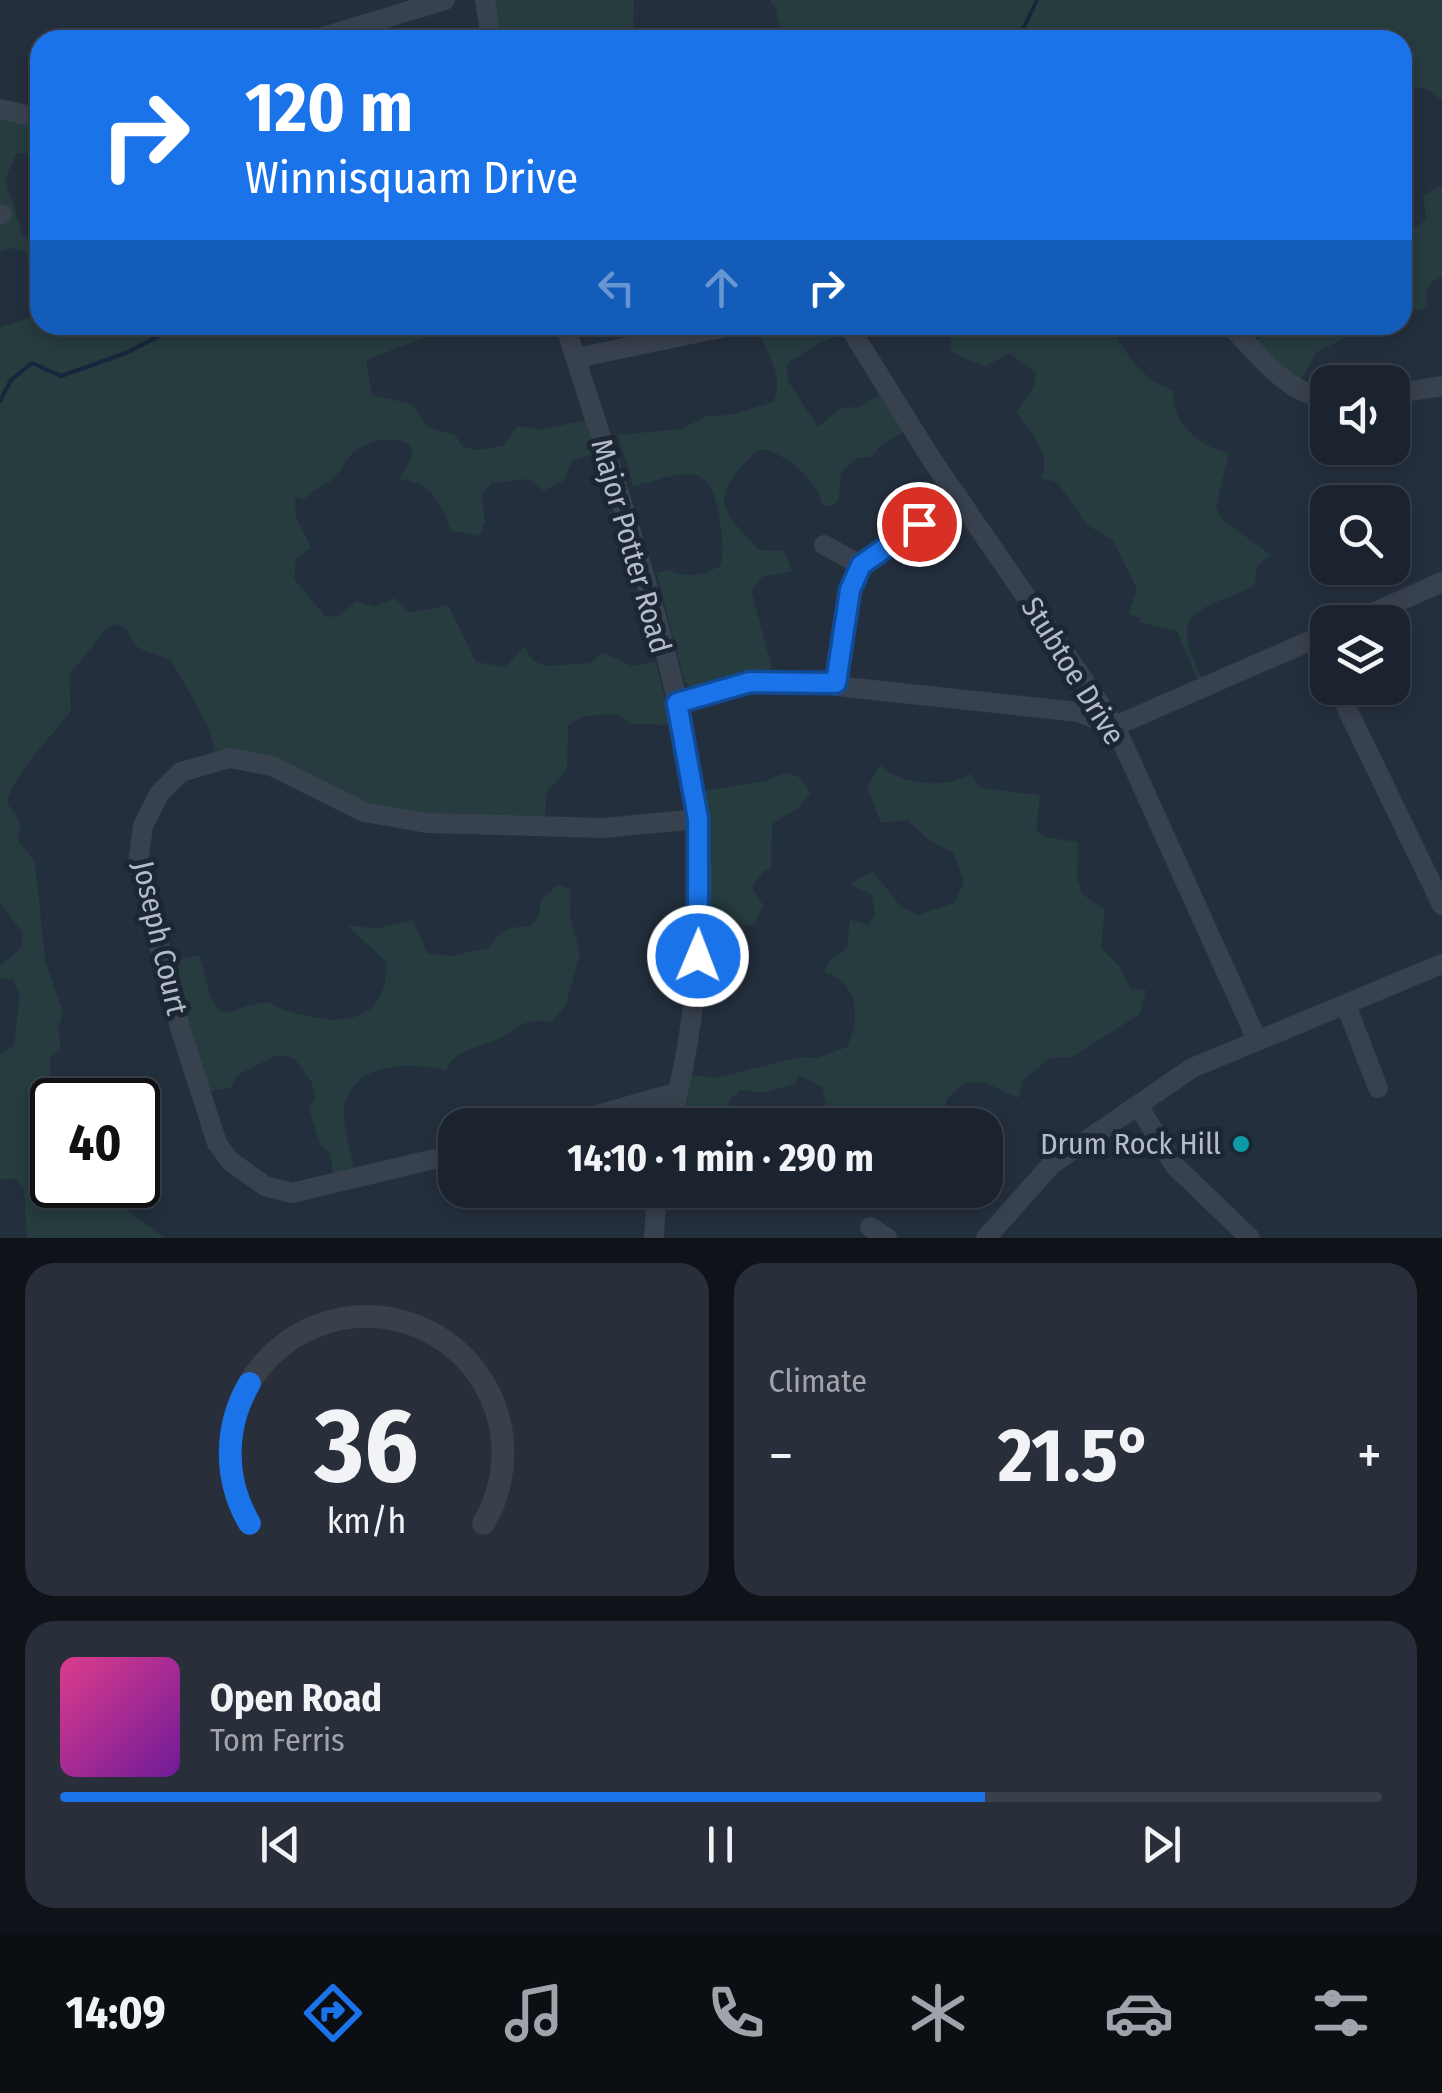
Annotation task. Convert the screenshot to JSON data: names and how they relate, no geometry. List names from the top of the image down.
{
  "streets": {
    "street": ["Major Potter Road", "Stubtoe Drive", "Joseph Court"]
  },
  "crossings": [
    ["Major Potter Road", "Joseph Court"]
  ],
  "places": ["Drum Rock Hill"],
  "page": {
    "turn": ["120 m", "Winnisquam Drive"],
    "limit": "40",
    "trip": "14:10 · 1 min · 290 m",
    "tile": "Climate",
    "heat": ["−", "21.5°", "+"],
    "song": ["Open Road", "Tom Ferris"],
    "tabs": "14:09",
    "gauge": ["36", "km/h"]
  }
}
